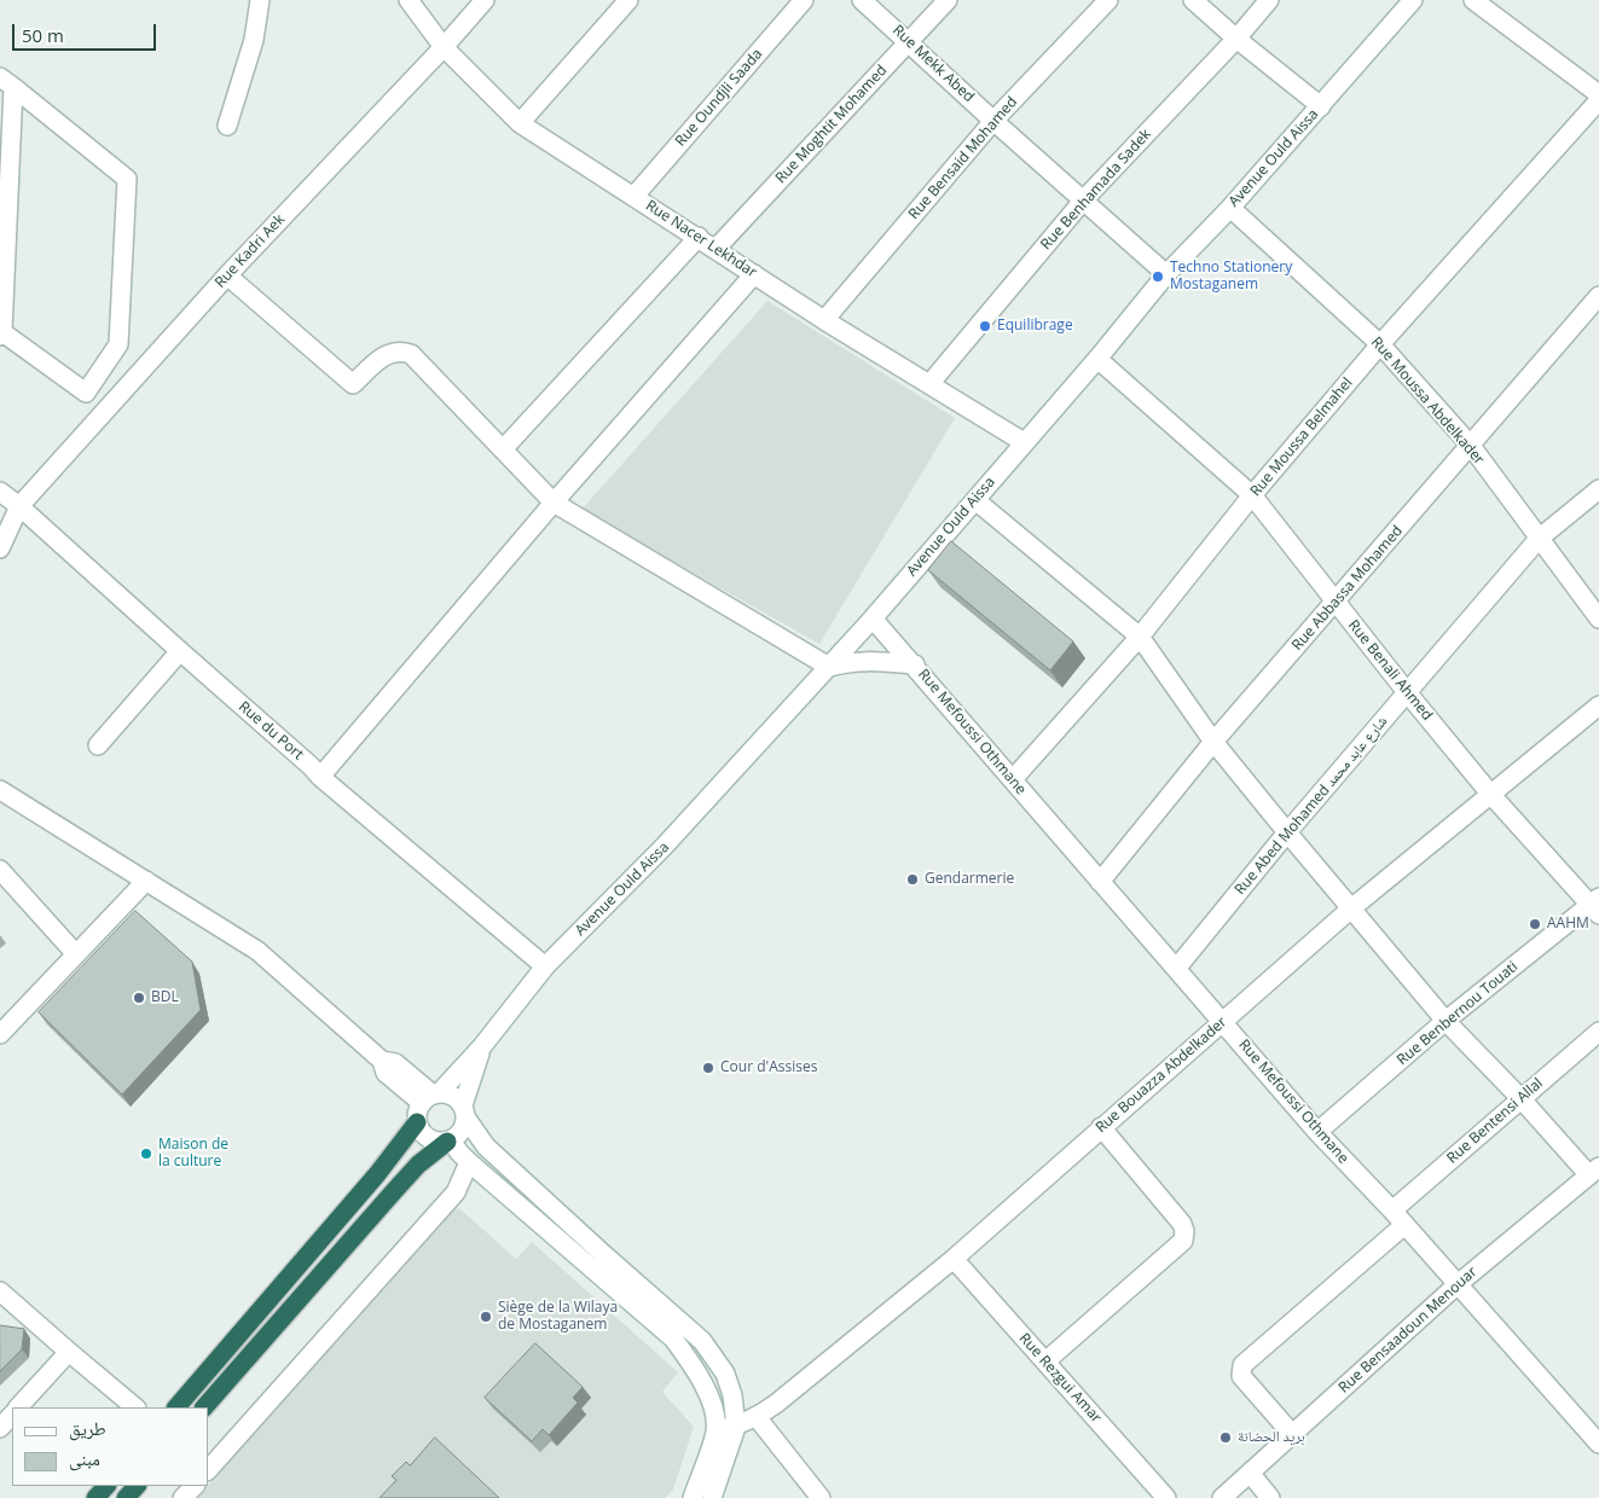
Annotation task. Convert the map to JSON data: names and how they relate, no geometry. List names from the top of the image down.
{
  "streets": {
    "street": [
      "Rue Mekk Abed",
      "Rue Oundjli Saada",
      "Rue Moghtit Mohamed",
      "Rue Bensaid Mohamed",
      "Avenue Ould Aissa",
      "Rue Benhamada Sadek",
      "Rue Nacer Lekhdar",
      "Rue Kadri Aek",
      "Rue Moussa Abdelkader",
      "Rue Moussa Belmahel",
      "Rue Abbassa Mohamed",
      "Rue Benali Ahmed",
      "Rue du Port",
      "Rue Mefoussi Othmane",
      "Rue Abed Mohamed شارع عابد محمد",
      "Rue Benbernou Touati",
      "Rue Bouazza Abdelkader",
      "Rue Bentensi Allal",
      "Rue Bensaadoun Menouar",
      "Rue Rezgui Amar"
    ]
  },
  "crossings": [
    ["Rue Mekk Abed", "Rue Moghtit Mohamed"],
    ["Rue Mekk Abed", "Rue Bensaid Mohamed"],
    ["Rue Mekk Abed", "Avenue Ould Aissa"],
    ["Rue Mekk Abed", "Rue Benhamada Sadek"],
    ["Rue Oundjli Saada", "Rue Nacer Lekhdar"],
    ["Rue Moghtit Mohamed", "Rue Nacer Lekhdar"],
    ["Rue Bensaid Mohamed", "Rue Nacer Lekhdar"],
    ["Avenue Ould Aissa", "Rue Nacer Lekhdar"],
    ["Avenue Ould Aissa", "Rue Moussa Abdelkader"],
    ["Avenue Ould Aissa", "Rue Benali Ahmed"],
    ["Avenue Ould Aissa", "Rue du Port"],
    ["Avenue Ould Aissa", "Rue Mefoussi Othmane"],
    ["Rue Benhamada Sadek", "Rue Nacer Lekhdar"],
    ["Rue Nacer Lekhdar", "Rue Kadri Aek"],
    ["Rue Kadri Aek", "Rue du Port"],
    ["Rue Moussa Abdelkader", "Rue Moussa Belmahel"],
    ["Rue Moussa Abdelkader", "Rue Abbassa Mohamed"],
    ["Rue Moussa Abdelkader", "Rue Abed Mohamed شارع عابد محمد"],
    ["Rue Moussa Belmahel", "Rue Benali Ahmed"],
    ["Rue Moussa Belmahel", "Rue Mefoussi Othmane"],
    ["Rue Abbassa Mohamed", "Rue Benali Ahmed"],
    ["Rue Abbassa Mohamed", "Rue Mefoussi Othmane"],
    ["Rue Benali Ahmed", "Rue Abed Mohamed شارع عابد محمد"],
    ["Rue Benali Ahmed", "Rue Benbernou Touati"],
    ["Rue Benali Ahmed", "Rue Bouazza Abdelkader"],
    ["Rue Mefoussi Othmane", "Rue Abed Mohamed شارع عابد محمد"],
    ["Rue Mefoussi Othmane", "Rue Benbernou Touati"],
    ["Rue Mefoussi Othmane", "Rue Bouazza Abdelkader"],
    ["Rue Mefoussi Othmane", "Rue Bentensi Allal"],
    ["Rue Mefoussi Othmane", "Rue Bensaadoun Menouar"],
    ["Rue Bouazza Abdelkader", "Rue Rezgui Amar"]
  ],
  "places": [
    "Techno Stationery Mostaganem",
    "Equilibrage",
    "Gendarmerie",
    "AAHM",
    "BDL",
    "Cour d'Assises",
    "Maison de la culture",
    "Siège de la Wilaya de Mostaganem",
    "بريد الحضانة"
  ],
  "legend": ["طريق", "مبنى"],
  "scale_bar": "50 m"
}
